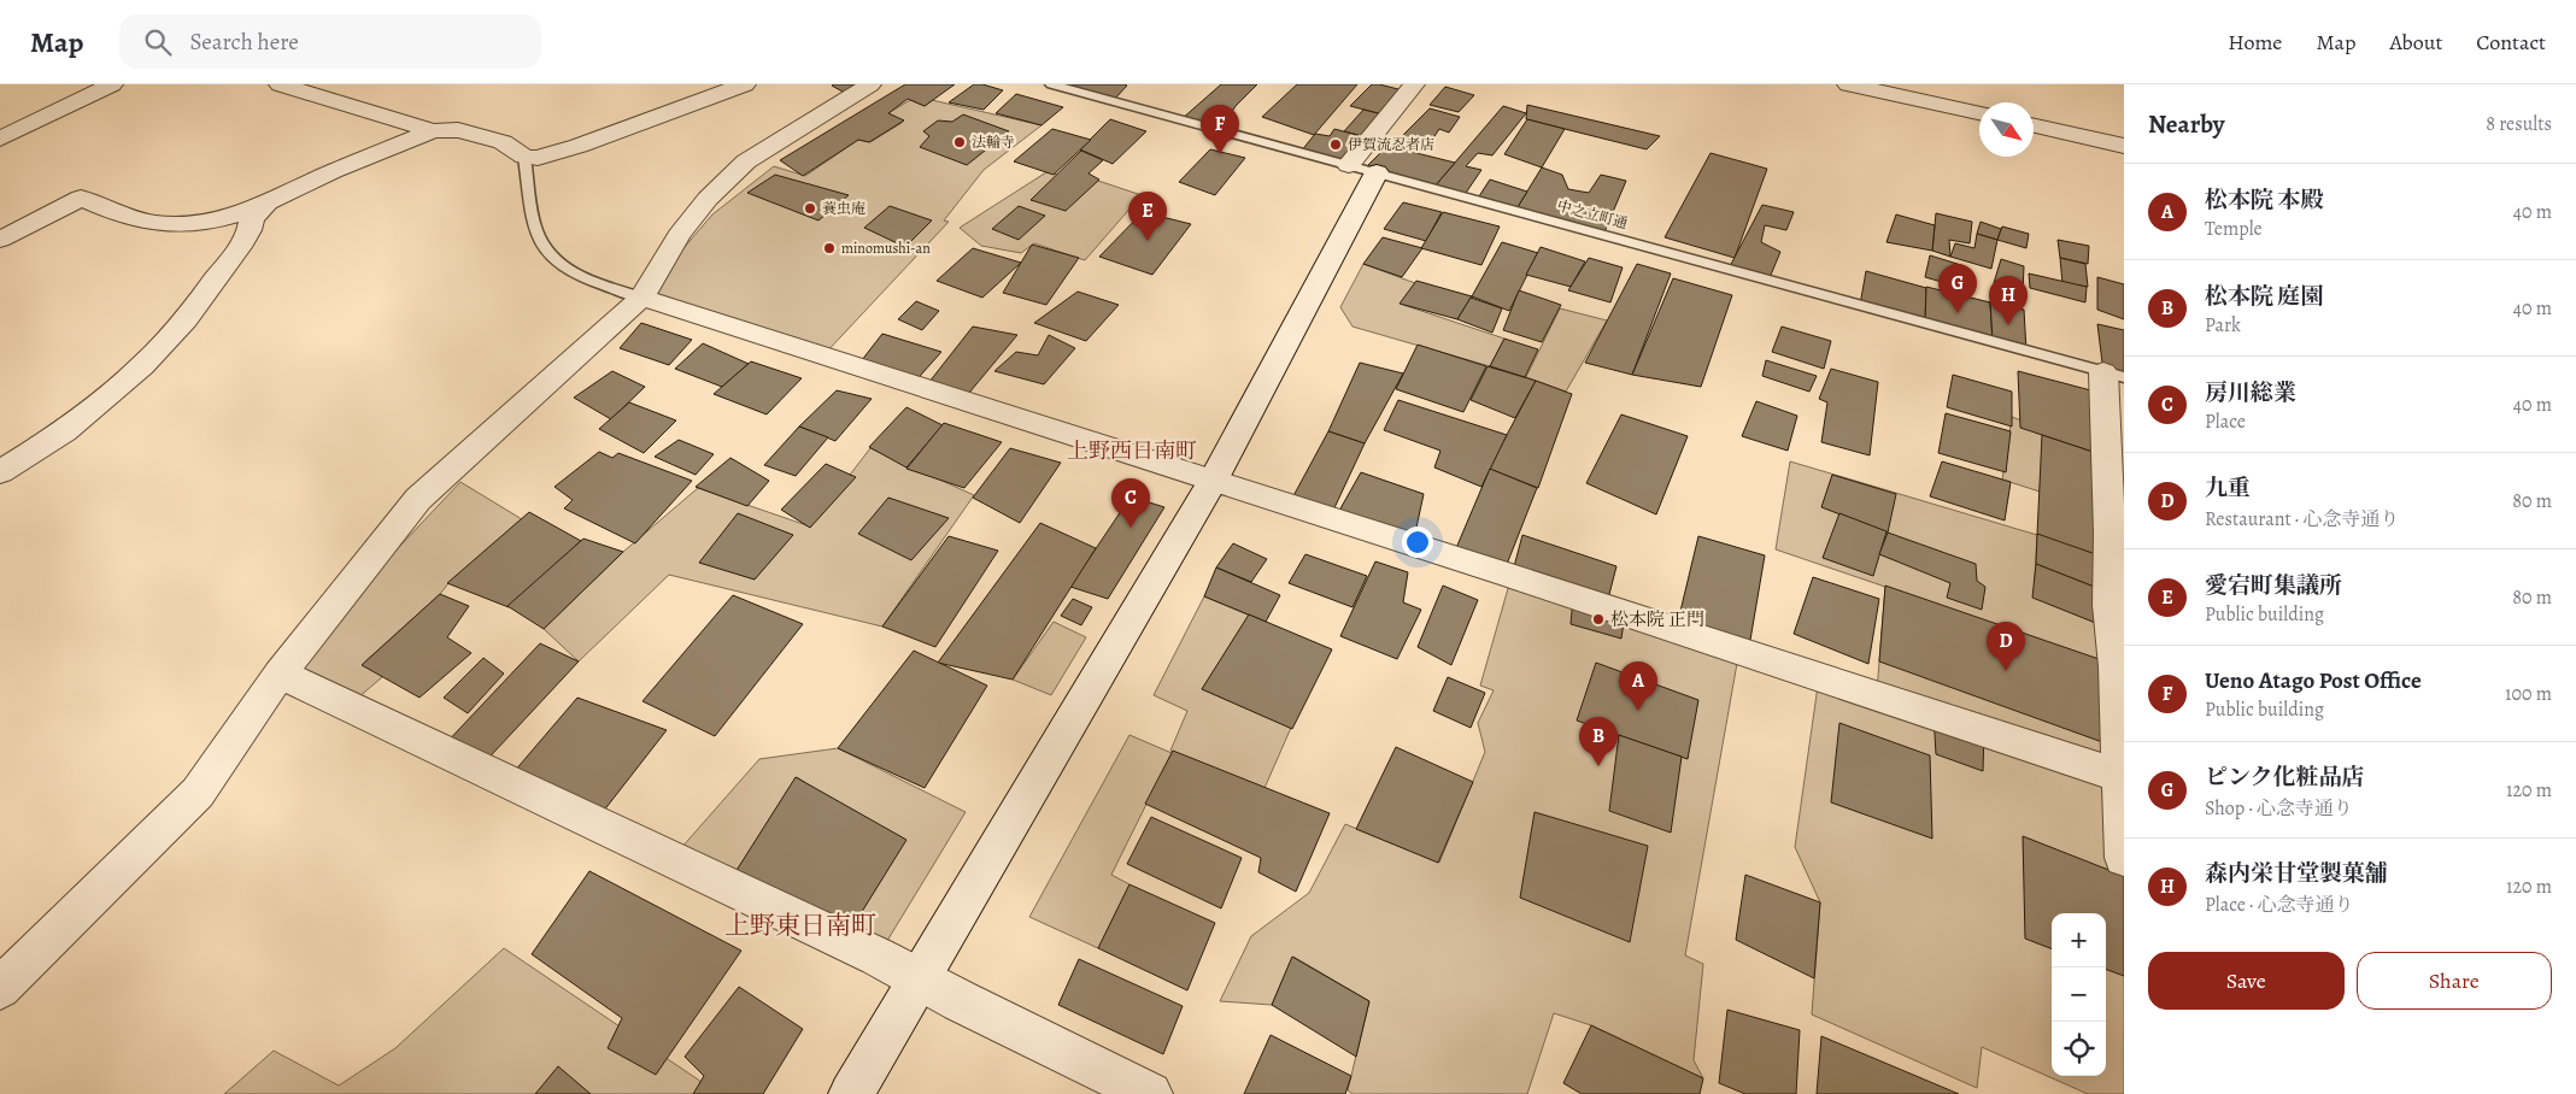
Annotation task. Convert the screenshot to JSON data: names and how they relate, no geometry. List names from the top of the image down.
{
  "streets": {
    "lane": ["中之立町通"]
  },
  "districts": ["上野西日南町", "上野東日南町"],
  "places": [
    "法輪寺",
    "伊賀流忍者店",
    "蓑虫庵",
    "minomushi-an",
    "松本院 正門"
  ],
  "north": "bottom right",
  "page": {
    "header": "Map",
    "search": "Search here",
    "nav": [
      "Home",
      "Map",
      "About",
      "Contact"
    ],
    "heading": ["Nearby", "8 results"],
    "pins": [
      "F",
      "E",
      "G",
      "H",
      "C",
      "D",
      "A",
      "B"
    ],
    "list": [
      {
        "mark": "A",
        "name": "松本院 本殿",
        "note": "Temple",
        "value": "40 m"
      },
      {
        "mark": "B",
        "name": "松本院 庭園",
        "note": "Park",
        "value": "40 m"
      },
      {
        "mark": "C",
        "name": "房川総業",
        "note": "Place",
        "value": "40 m"
      },
      {
        "mark": "D",
        "name": "九重",
        "note": "Restaurant · 心念寺通り",
        "value": "80 m"
      },
      {
        "mark": "E",
        "name": "愛宕町集議所",
        "note": "Public building",
        "value": "80 m"
      },
      {
        "mark": "F",
        "name": "Ueno Atago Post Office",
        "note": "Public building",
        "value": "100 m"
      },
      {
        "mark": "G",
        "name": "ピンク化粧品店",
        "note": "Shop · 心念寺通り",
        "value": "120 m"
      },
      {
        "mark": "H",
        "name": "森内栄甘堂製菓舗",
        "note": "Place · 心念寺通り",
        "value": "120 m"
      }
    ],
    "map_buttons": ["+", "−"],
    "buttons": ["Save", "Share"]
  }
}
